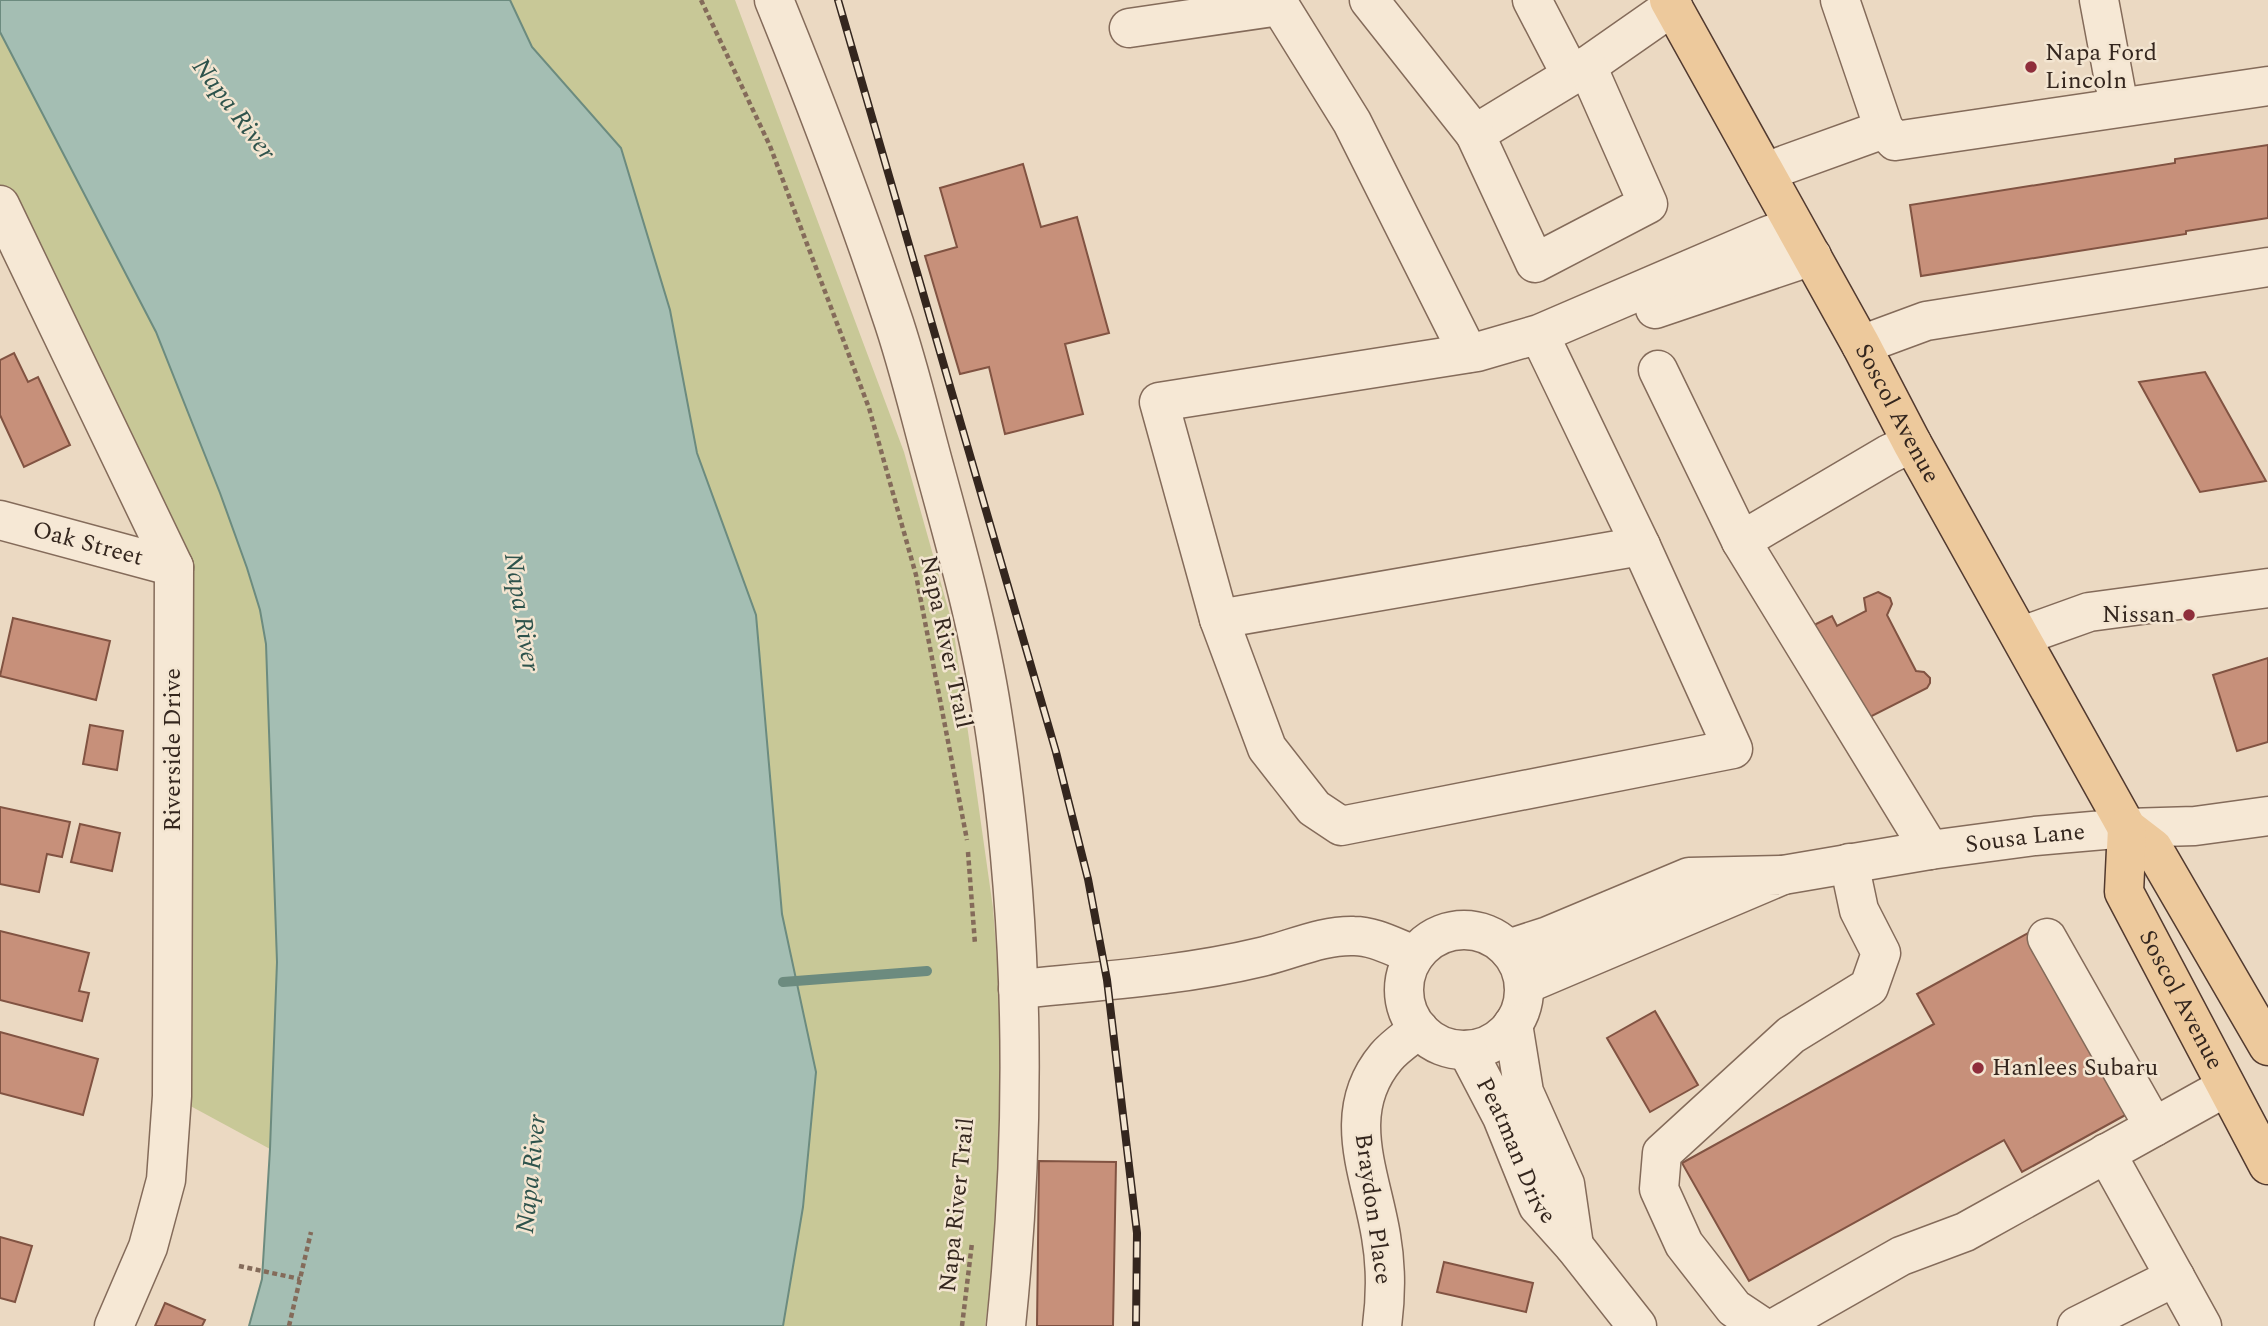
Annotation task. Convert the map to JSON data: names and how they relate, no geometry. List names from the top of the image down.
{
  "streets": {
    "main road": ["Soscol Avenue"],
    "street": [
      "Oak Street",
      "Riverside Drive",
      "Sousa Lane",
      "Peatman Drive",
      "Braydon Place"
    ],
    "path": ["Napa River Trail"]
  },
  "crossings": [
    ["Soscol Avenue", "Sousa Lane"],
    ["Oak Street", "Riverside Drive"],
    ["Sousa Lane", "Peatman Drive"],
    ["Sousa Lane", "Braydon Place"],
    ["Peatman Drive", "Braydon Place"]
  ],
  "water": ["Napa River"],
  "places": ["Napa Ford Lincoln", "Nissan", "Hanlees Subaru"]
}
